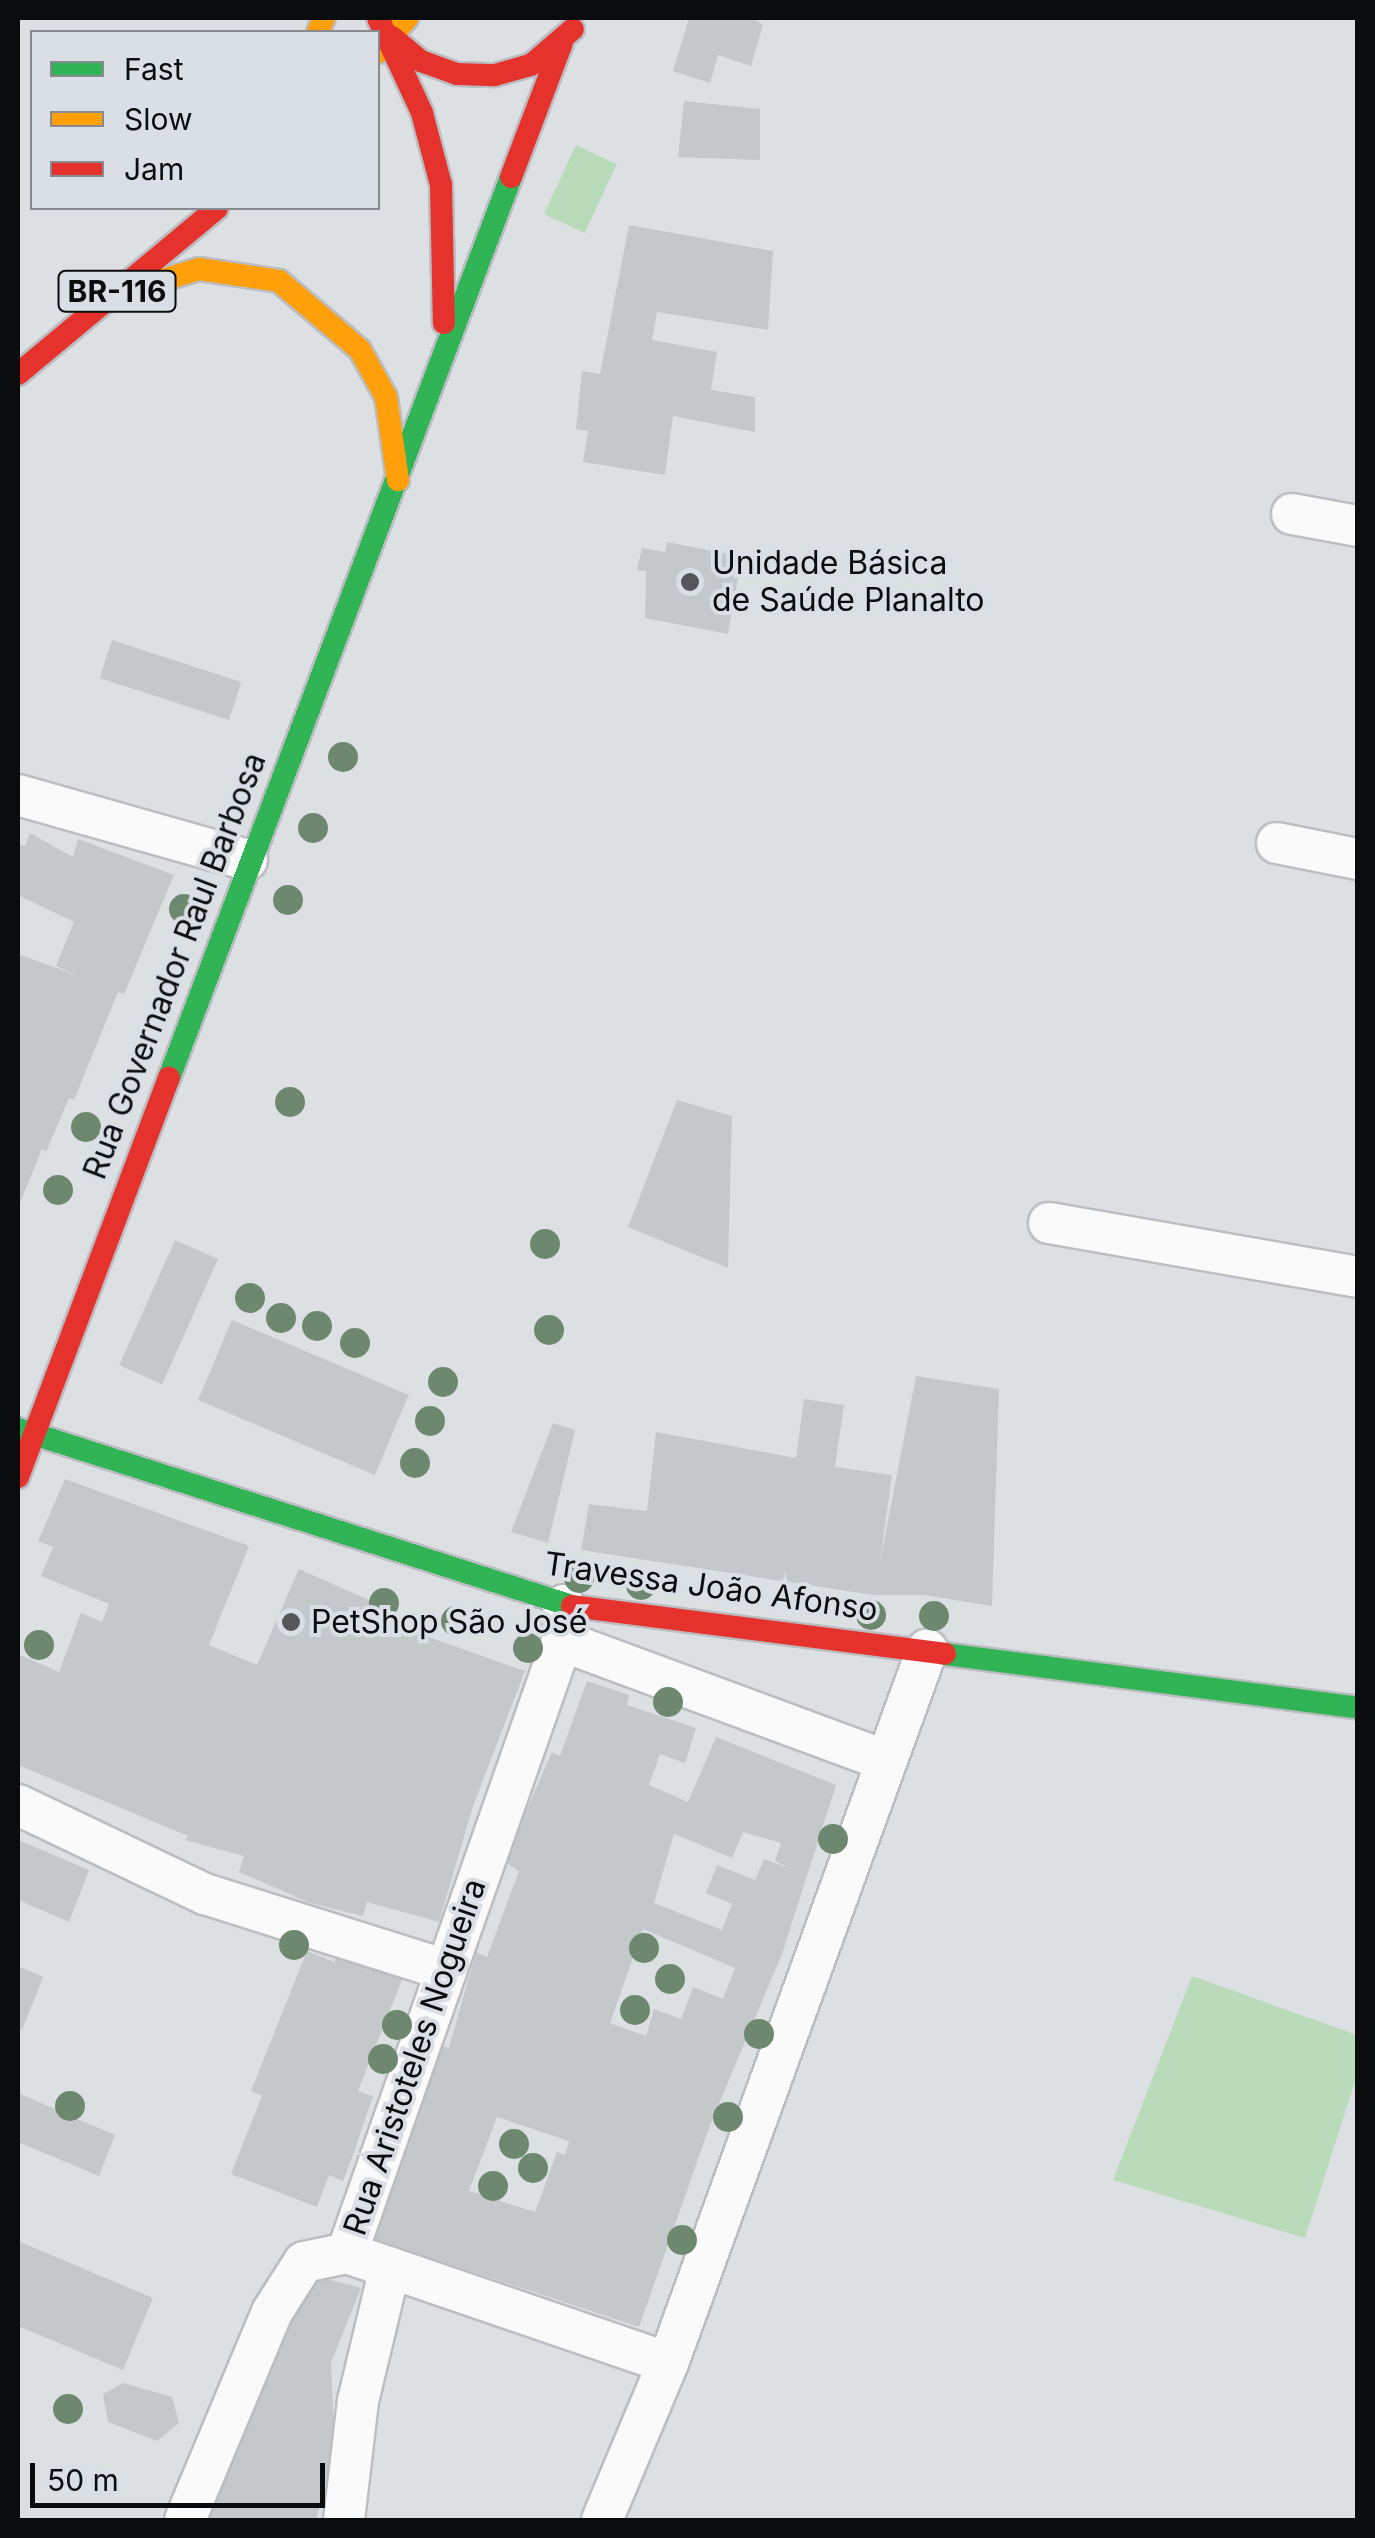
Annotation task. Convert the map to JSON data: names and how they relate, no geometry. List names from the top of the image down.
{
  "streets": {
    "main road": ["BR-116", "Rua Governador Raul Barbosa", "Travessa João Afonso"],
    "street": ["Rua Aristoteles Nogueira"]
  },
  "crossings": [
    ["Rua Governador Raul Barbosa", "Travessa João Afonso"],
    ["Travessa João Afonso", "Rua Aristoteles Nogueira"]
  ],
  "places": ["Unidade Básica de Saúde Planalto", "PetShop São José"],
  "legend": ["Fast", "Slow", "Jam"],
  "scale_bar": "50 m"
}
